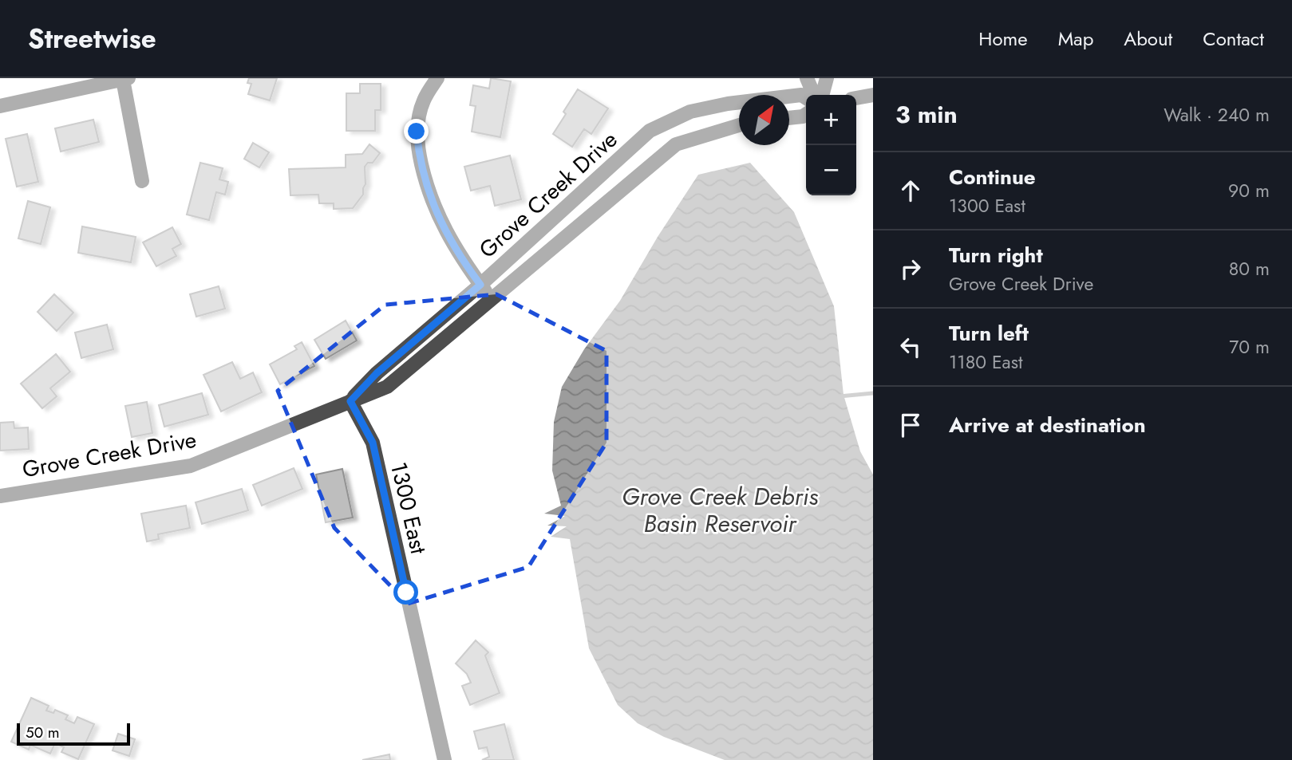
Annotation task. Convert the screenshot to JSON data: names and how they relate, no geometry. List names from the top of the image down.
{
  "streets": {
    "street": ["Grove Creek Drive", "1300 East"]
  },
  "crossings": [
    ["Grove Creek Drive", "1300 East"]
  ],
  "water": ["Grove Creek Debris Basin Reservoir"],
  "scale_bar": "50 m",
  "north": "top right",
  "page": {
    "header": "Streetwise",
    "nav": [
      "Home",
      "Map",
      "About",
      "Contact"
    ],
    "heading": ["3 min", "Walk · 240 m"],
    "map_buttons": ["+", "−"],
    "list": [
      ["Continue", "1300 East", "90 m"],
      ["Turn right", "Grove Creek Drive", "80 m"],
      ["Turn left", "1180 East", "70 m"],
      "Arrive at destination"
    ],
    "scale": "50 m"
  }
}
